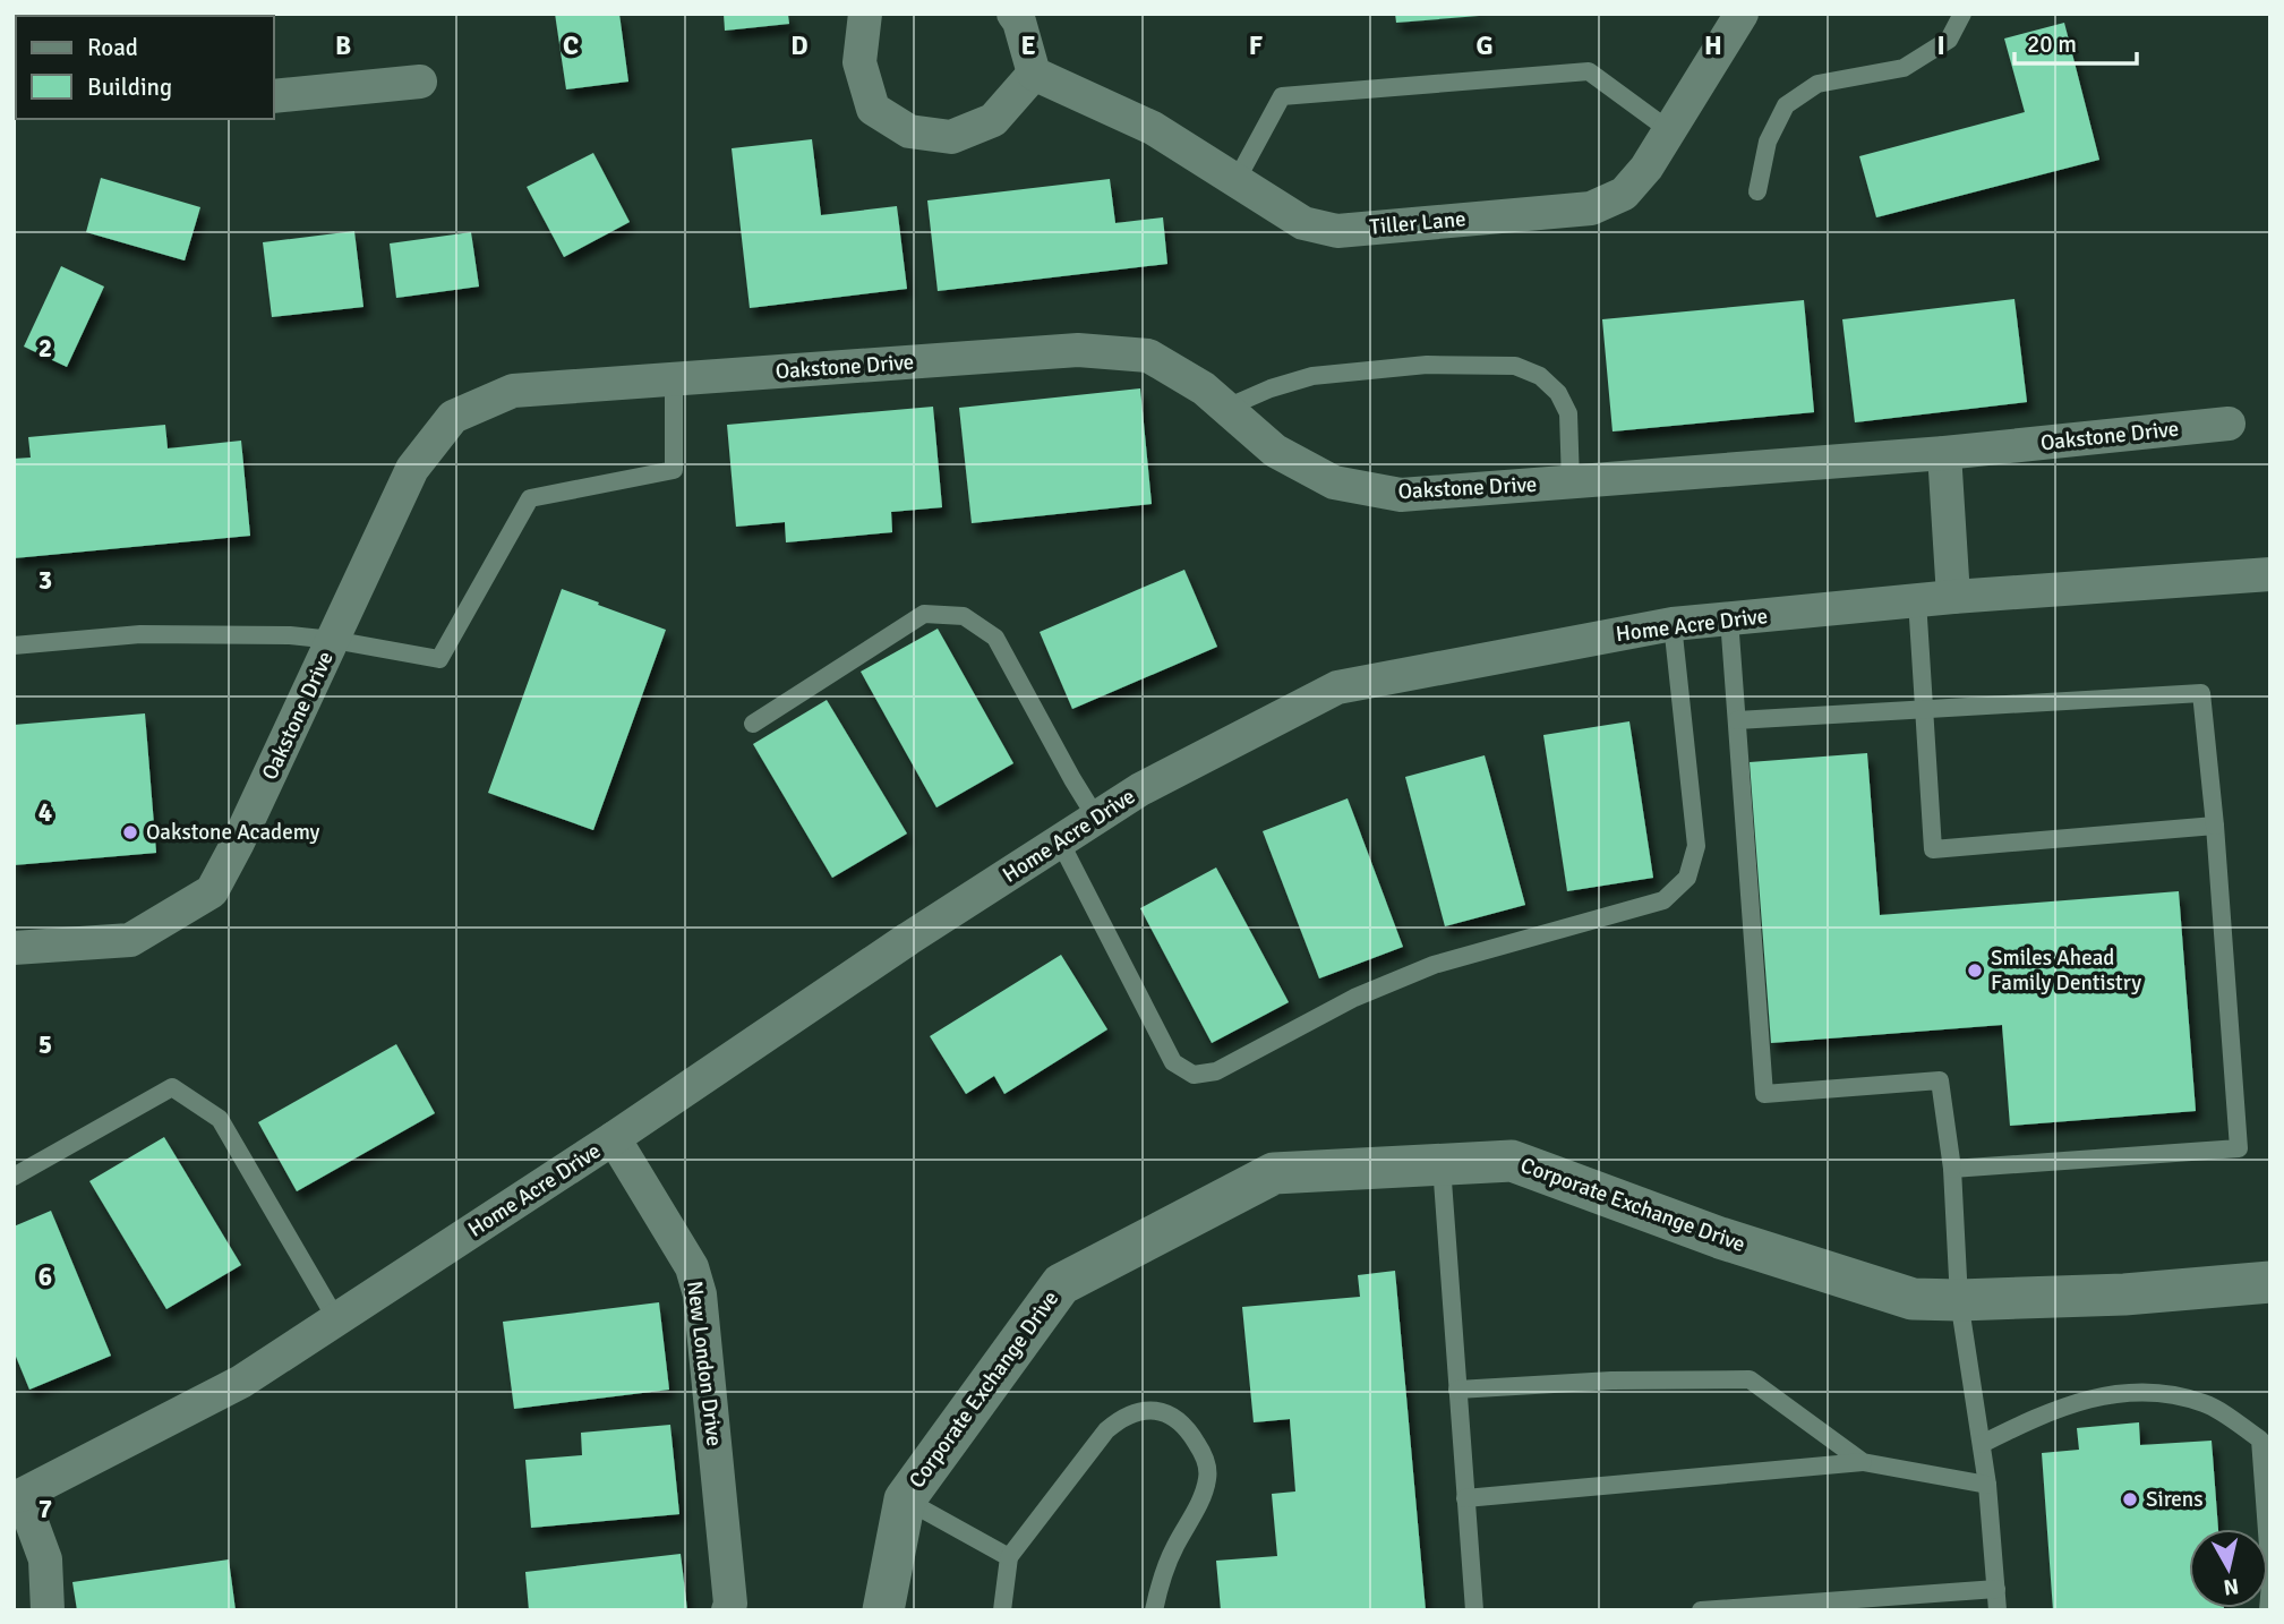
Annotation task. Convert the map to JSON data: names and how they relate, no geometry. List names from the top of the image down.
{
  "streets": {
    "street": [
      "Tiller Lane",
      "Oakstone Drive",
      "Home Acre Drive",
      "Corporate Exchange Drive",
      "New London Drive"
    ]
  },
  "crossings": [
    ["Home Acre Drive", "New London Drive"]
  ],
  "places": ["Oakstone Academy", "Smiles Ahead Family Dentistry", "Sirens"],
  "legend": ["Road", "Building"],
  "scale_bar": "20 m",
  "north": "bottom",
  "grid": {
    "columns": [
      "B",
      "C",
      "D",
      "E",
      "F",
      "G",
      "H",
      "I"
    ],
    "rows": [
      "2",
      "3",
      "4",
      "5",
      "6",
      "7"
    ]
  }
}
